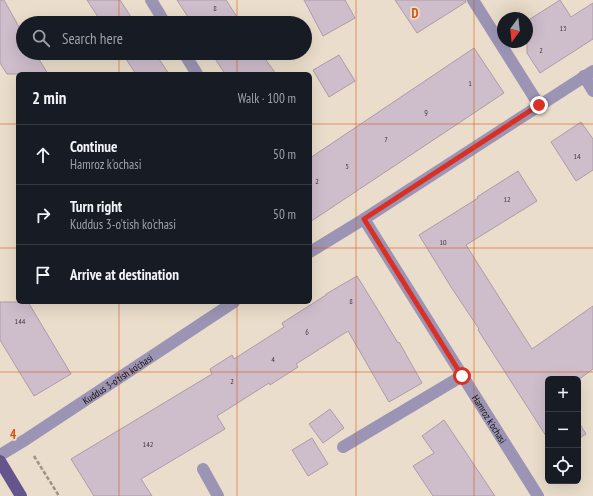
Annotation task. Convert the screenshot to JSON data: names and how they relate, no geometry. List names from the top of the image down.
{
  "streets": {
    "street": ["Kuddus 3-o'tish ko'chasi", "Hamroz k'ochasi"]
  },
  "house_numbers": [
    "8",
    "13",
    "2",
    "1",
    "9",
    "7",
    "14",
    "5",
    "2",
    "12",
    "10",
    "8",
    "144",
    "6",
    "4",
    "2",
    "142"
  ],
  "north": "bottom",
  "page": {
    "search": "Search here",
    "heading": ["2 min", "Walk · 100 m"],
    "list": [
      ["Continue", "Hamroz k'ochasi", "50 m"],
      ["Turn right", "Kuddus 3-o'tish ko'chasi", "50 m"],
      "Arrive at destination"
    ],
    "map_buttons": ["+", "−"]
  },
  "grid": {
    "columns": ["D"],
    "rows": ["4"]
  }
}
